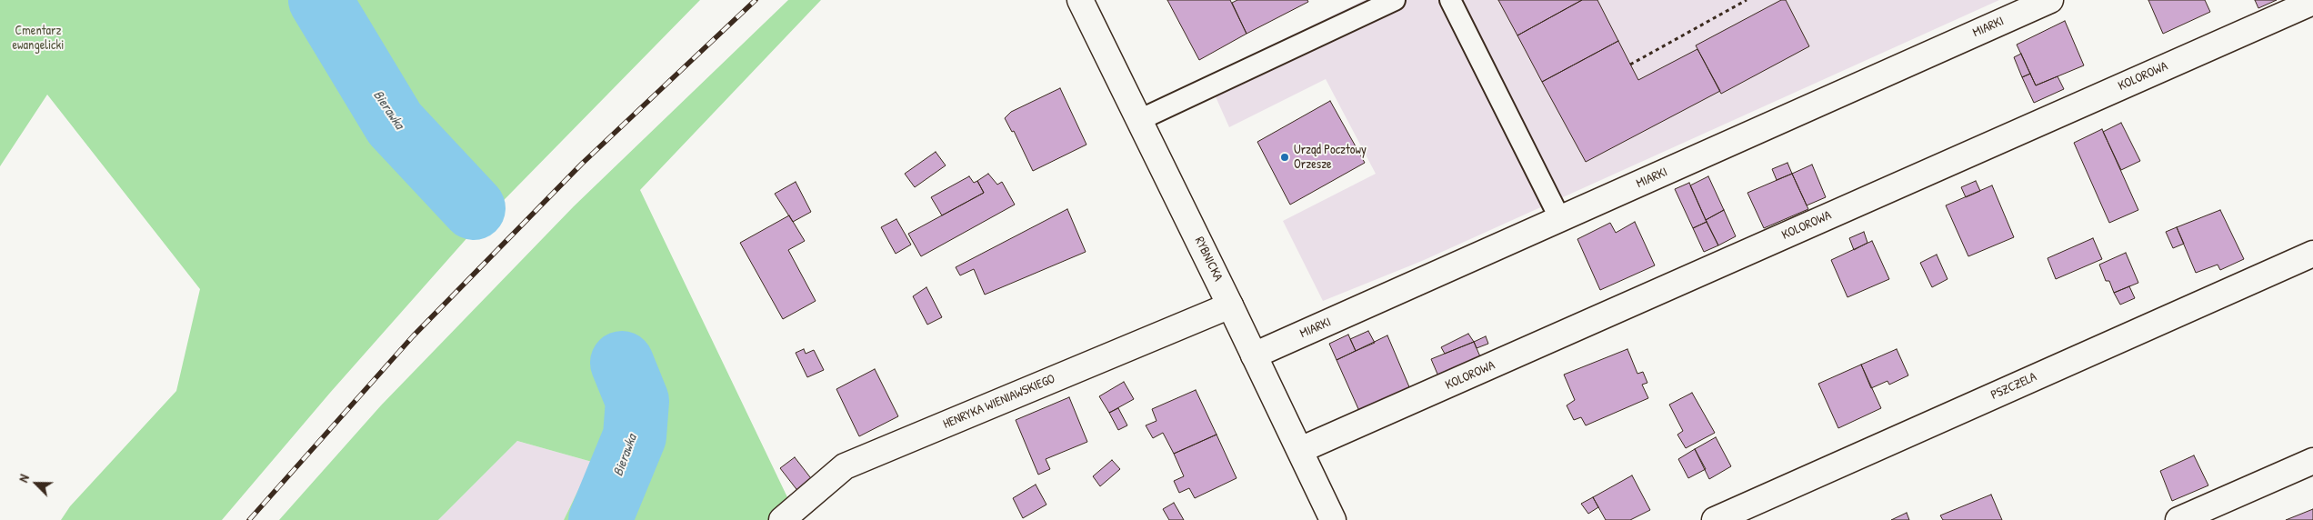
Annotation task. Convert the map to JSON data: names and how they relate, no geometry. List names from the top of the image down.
{
  "streets": {
    "street": [
      "MIARKI",
      "KOLOROWA",
      "RYBNICKA",
      "PSZCZELA",
      "HENRYKA WIENIAWSKIEGO"
    ]
  },
  "crossings": [
    ["MIARKI", "RYBNICKA"],
    ["KOLOROWA", "RYBNICKA"],
    ["RYBNICKA", "HENRYKA WIENIAWSKIEGO"]
  ],
  "water": ["Bierawka"],
  "parks": ["Cmentarz ewangelicki"],
  "places": ["Urząd Pocztowy Orzesze"],
  "north": "top left"
}
